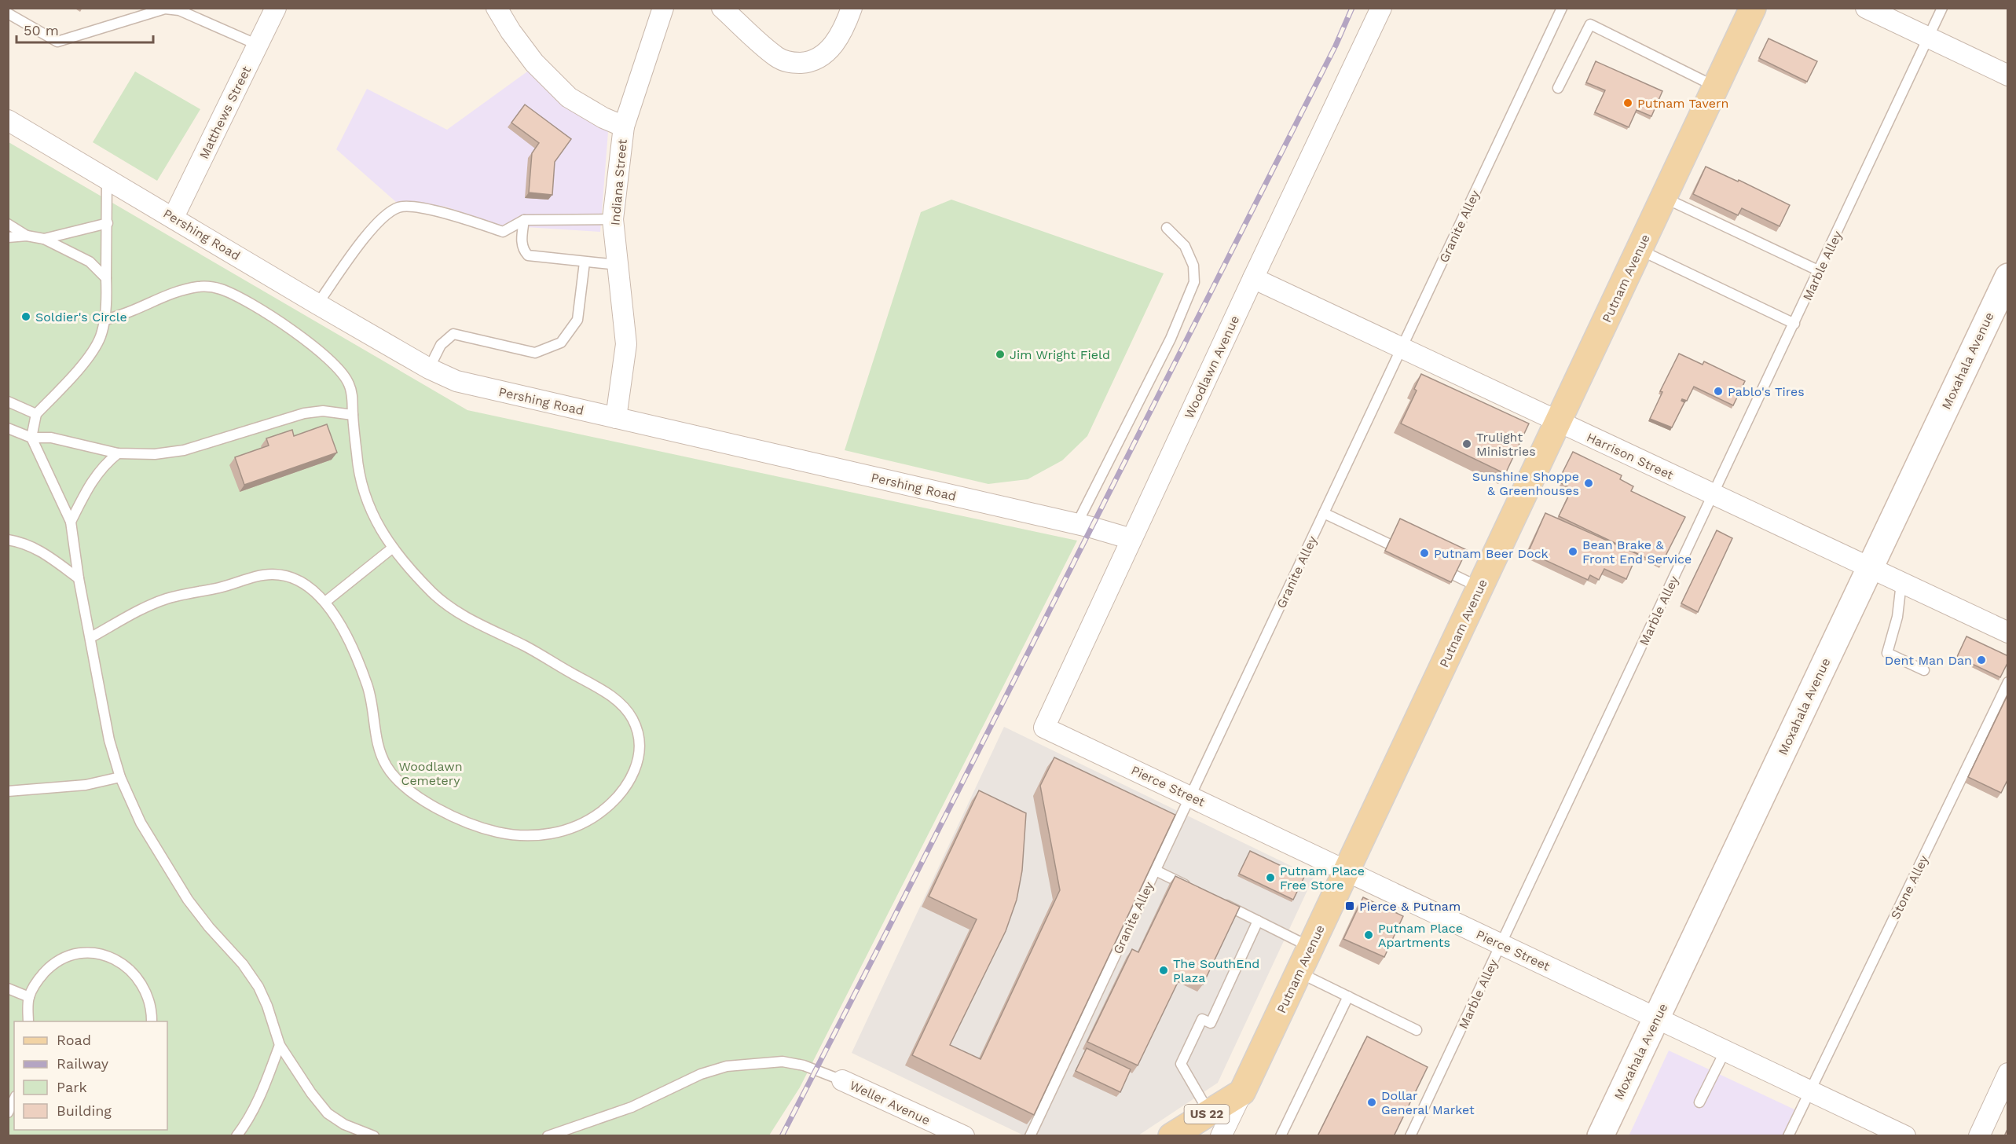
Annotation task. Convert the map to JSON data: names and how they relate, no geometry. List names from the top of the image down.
{
  "streets": {
    "main road": ["Putnam Avenue", "US 22"],
    "street": [
      "Matthews Street",
      "Indiana Street",
      "Pershing Road",
      "Moxahala Avenue",
      "Woodlawn Avenue",
      "Harrison Street",
      "Pierce Street",
      "Weller Avenue"
    ],
    "lane": ["Granite Alley", "Marble Alley", "Stone Alley"]
  },
  "crossings": [
    ["Matthews Street", "Pershing Road"],
    ["Indiana Street", "Pershing Road"],
    ["Granite Alley", "Harrison Street"],
    ["Granite Alley", "Pierce Street"],
    ["Pershing Road", "Woodlawn Avenue"],
    ["Marble Alley", "Harrison Street"],
    ["Marble Alley", "Pierce Street"],
    ["Putnam Avenue", "Harrison Street"],
    ["Putnam Avenue", "Pierce Street"],
    ["Putnam Avenue", "US 22"],
    ["Moxahala Avenue", "Harrison Street"],
    ["Moxahala Avenue", "Pierce Street"],
    ["Woodlawn Avenue", "Harrison Street"],
    ["Woodlawn Avenue", "Pierce Street"],
    ["Pierce Street", "Stone Alley"]
  ],
  "parks": ["Woodlawn Cemetery"],
  "places": {
    "other": [
      "Putnam Tavern",
      "Soldier's Circle",
      "Jim Wright Field",
      "Pablo's Tires",
      "Trulight Ministries",
      "Sunshine Shoppe & Greenhouses",
      "Bean Brake & Front End Service",
      "Putnam Beer Dock",
      "Dent Man Dan",
      "Putnam Place Free Store",
      "Putnam Place Apartments",
      "The SouthEnd Plaza",
      "Dollar General Market"
    ],
    "transit": ["Pierce & Putnam"]
  },
  "legend": [
    "Road",
    "Railway",
    "Park",
    "Building"
  ],
  "scale_bar": "50 m"
}
